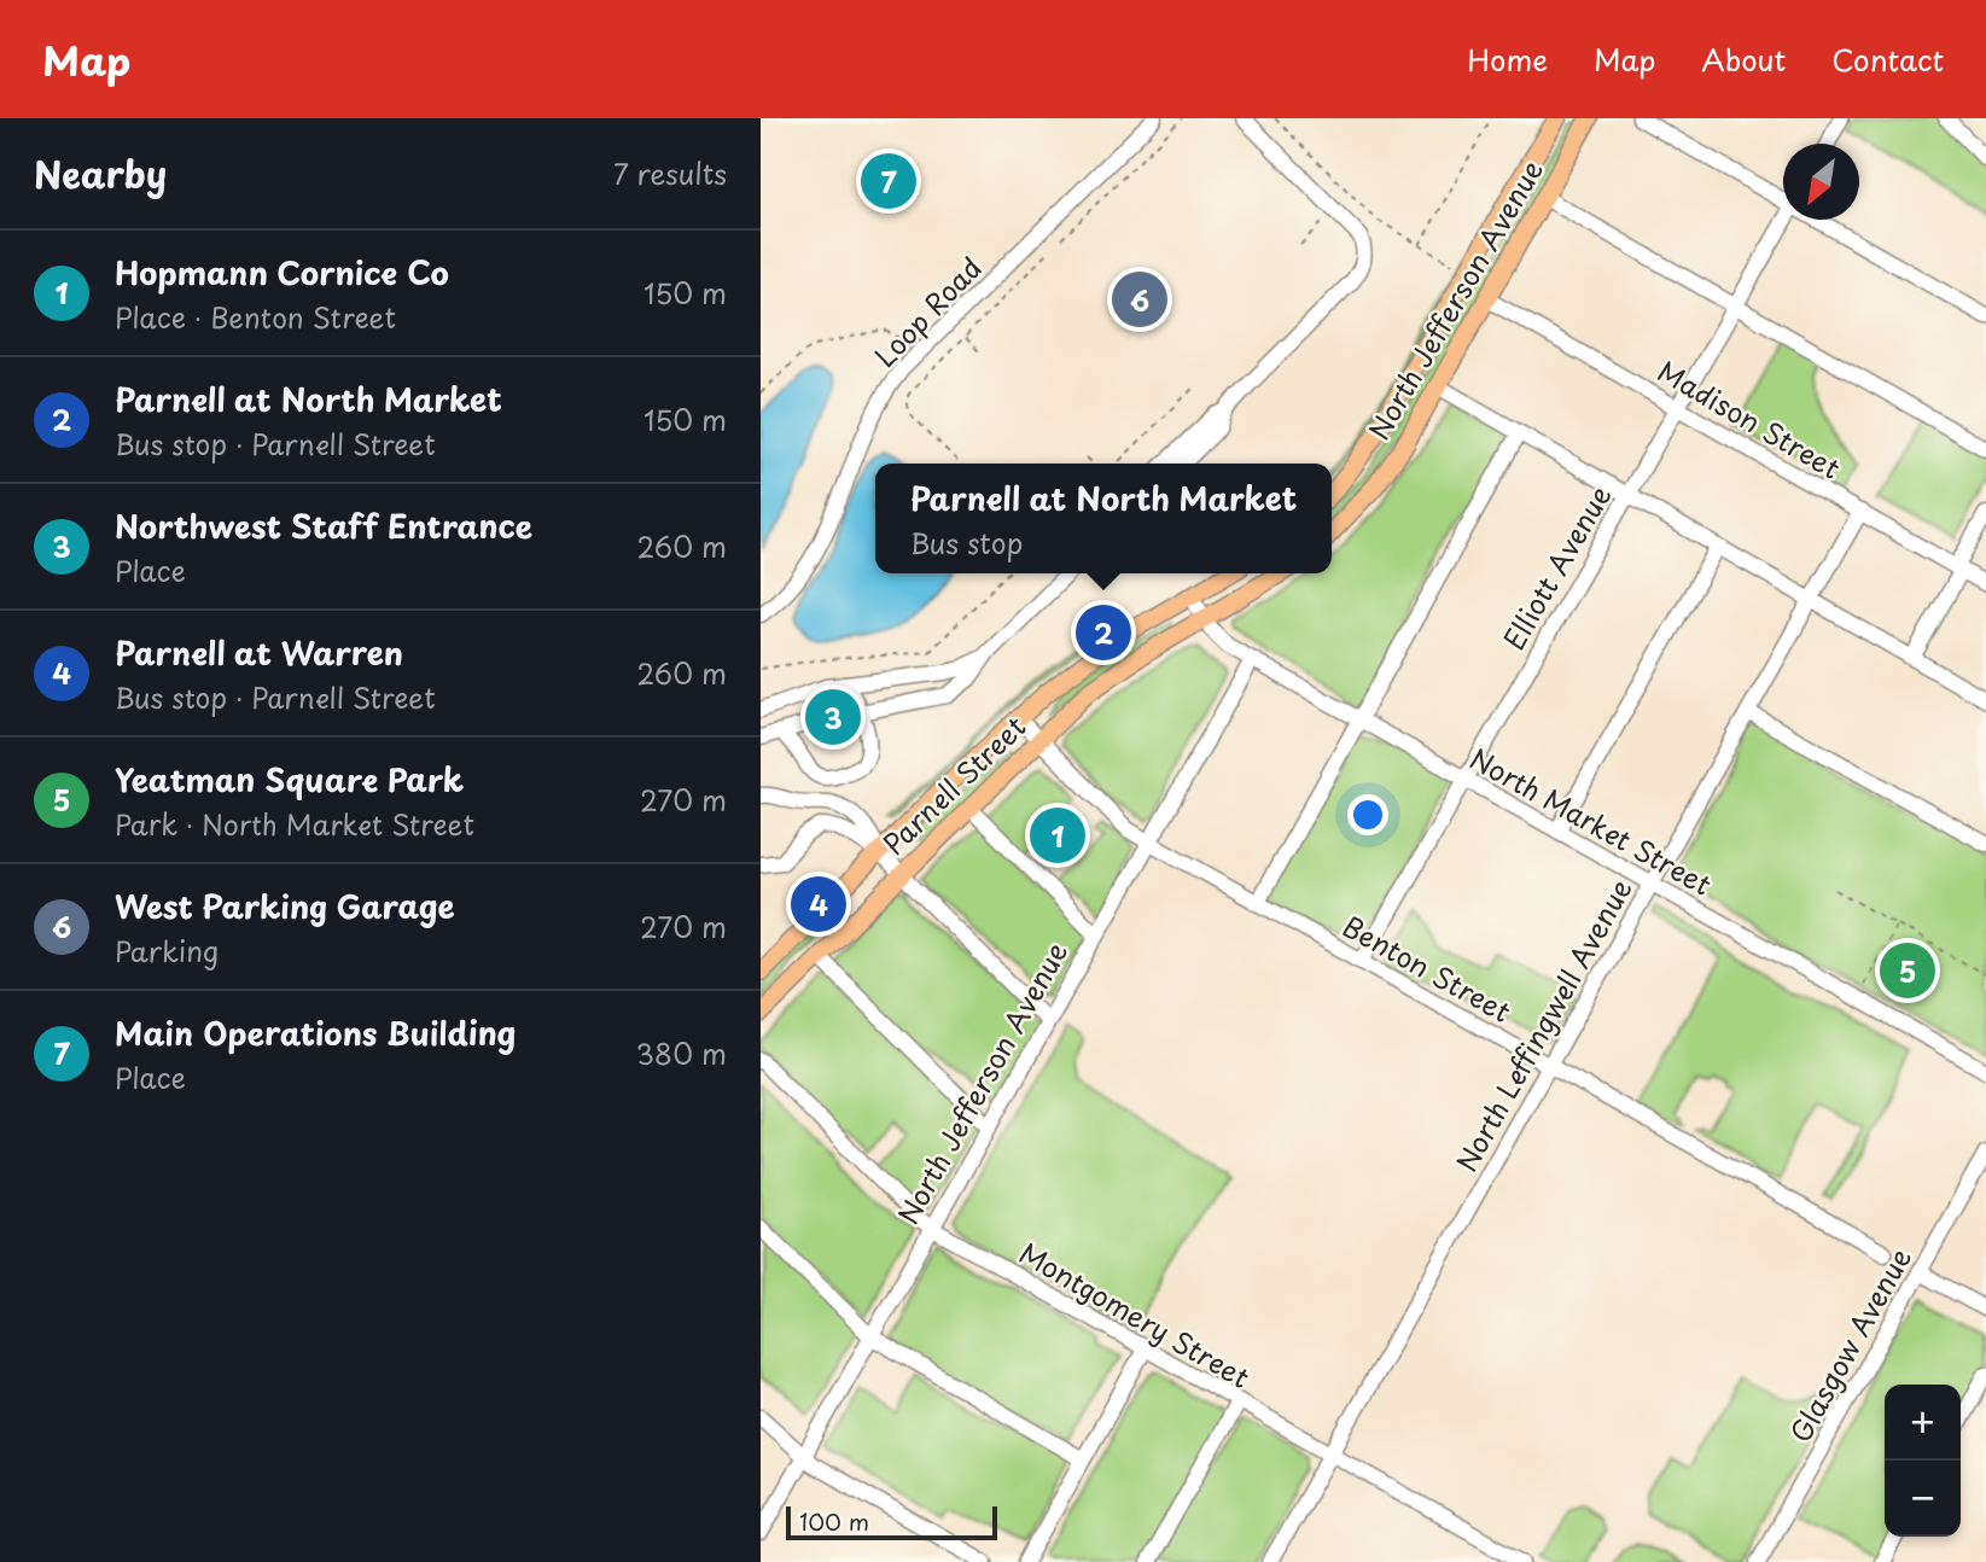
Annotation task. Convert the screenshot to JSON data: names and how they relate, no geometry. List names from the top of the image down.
{
  "streets": {
    "main road": ["North Jefferson Avenue", "Parnell Street"],
    "street": [
      "Loop Road",
      "Madison Street",
      "Elliott Avenue",
      "North Market Street",
      "Benton Street",
      "North Leffingwell Avenue",
      "Montgomery Street",
      "Glasgow Avenue"
    ]
  },
  "crossings": [
    ["North Jefferson Avenue", "Madison Street"],
    ["North Jefferson Avenue", "North Market Street"],
    ["North Jefferson Avenue", "Benton Street"],
    ["North Jefferson Avenue", "Montgomery Street"],
    ["Madison Street", "Elliott Avenue"],
    ["Madison Street", "North Leffingwell Avenue"],
    ["Elliott Avenue", "North Market Street"],
    ["Elliott Avenue", "Benton Street"],
    ["Parnell Street", "North Market Street"],
    ["Parnell Street", "Benton Street"],
    ["North Market Street", "North Leffingwell Avenue"],
    ["Benton Street", "North Leffingwell Avenue"],
    ["North Leffingwell Avenue", "Montgomery Street"]
  ],
  "scale_bar": "100 m",
  "north": "bottom left",
  "page": {
    "header": "Map",
    "nav": [
      "Home",
      "Map",
      "About",
      "Contact"
    ],
    "heading": ["Nearby", "7 results"],
    "pins": [
      "7",
      "6",
      "2",
      "3",
      "1",
      "4",
      "5"
    ],
    "list": [
      {
        "mark": "1",
        "name": "Hopmann Cornice Co",
        "note": "Place · Benton Street",
        "value": "150 m"
      },
      {
        "mark": "2",
        "name": "Parnell at North Market",
        "note": "Bus stop · Parnell Street",
        "value": "150 m"
      },
      {
        "mark": "3",
        "name": "Northwest Staff Entrance",
        "note": "Place",
        "value": "260 m"
      },
      {
        "mark": "4",
        "name": "Parnell at Warren",
        "note": "Bus stop · Parnell Street",
        "value": "260 m"
      },
      {
        "mark": "5",
        "name": "Yeatman Square Park",
        "note": "Park · North Market Street",
        "value": "270 m"
      },
      {
        "mark": "6",
        "name": "West Parking Garage",
        "note": "Parking",
        "value": "270 m"
      },
      {
        "mark": "7",
        "name": "Main Operations Building",
        "note": "Place",
        "value": "380 m"
      }
    ],
    "popup": ["Parnell at North Market", "Bus stop"],
    "map_buttons": ["+", "−"],
    "scale": "100 m"
  }
}
